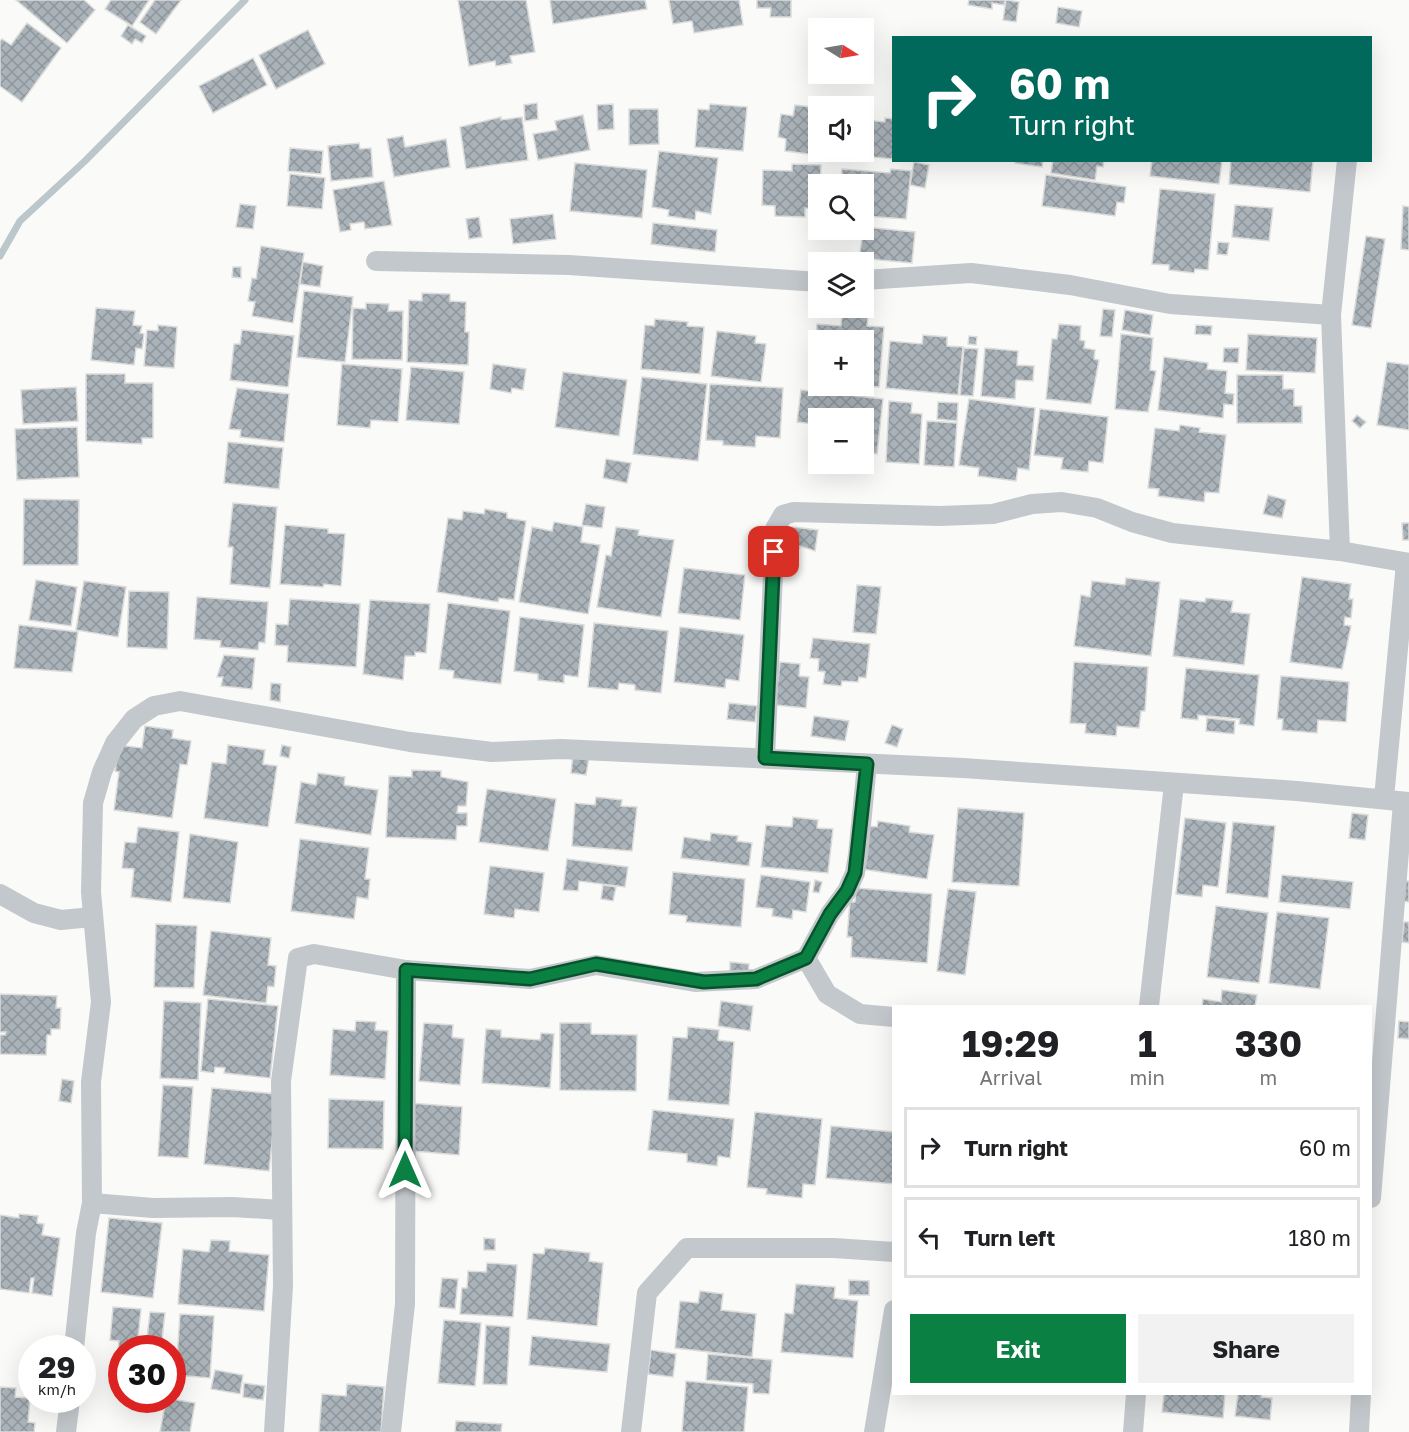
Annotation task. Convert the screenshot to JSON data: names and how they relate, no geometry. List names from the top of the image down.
{
  "north": "right",
  "page": {
    "map_buttons": ["+", "−"],
    "turn": ["60 m", "Turn right"],
    "eta": [
      "19:29",
      "Arrival",
      "1",
      "min",
      "330",
      "m"
    ],
    "list": [
      {
        "name": "Turn right",
        "value": "60 m"
      },
      {
        "name": "Turn left",
        "value": "180 m"
      }
    ],
    "buttons": ["Exit", "Share"],
    "speed": "29 km/h",
    "limit": "30"
  }
}
